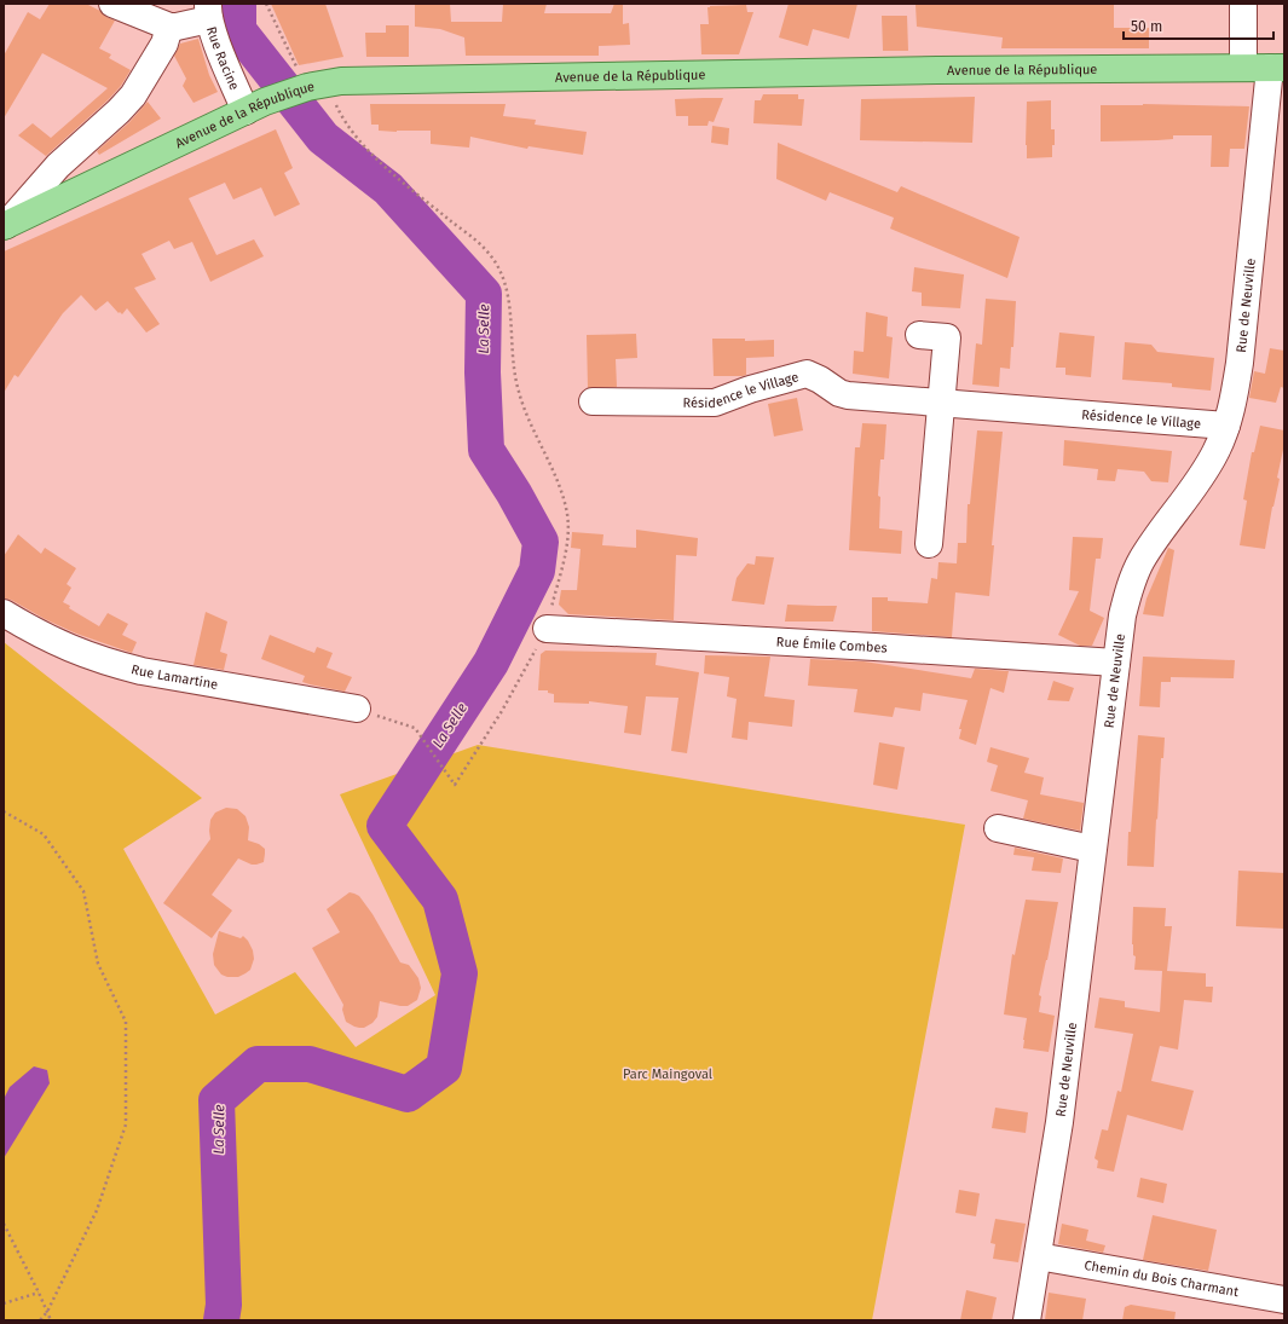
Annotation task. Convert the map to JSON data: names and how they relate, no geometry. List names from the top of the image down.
{
  "streets": {
    "main road": ["Avenue de la République"],
    "street": [
      "Rue Racine",
      "Rue de Neuville",
      "Résidence le Village",
      "Rue Émile Combes",
      "Rue Lamartine",
      "Chemin du Bois Charmant"
    ]
  },
  "crossings": [
    ["Rue Racine", "Avenue de la République"],
    ["Avenue de la République", "Rue de Neuville"],
    ["Rue de Neuville", "Résidence le Village"],
    ["Rue de Neuville", "Rue Émile Combes"],
    ["Rue de Neuville", "Chemin du Bois Charmant"]
  ],
  "water": ["La Selle"],
  "parks": ["Parc Maingoval"],
  "scale_bar": "50 m"
}
